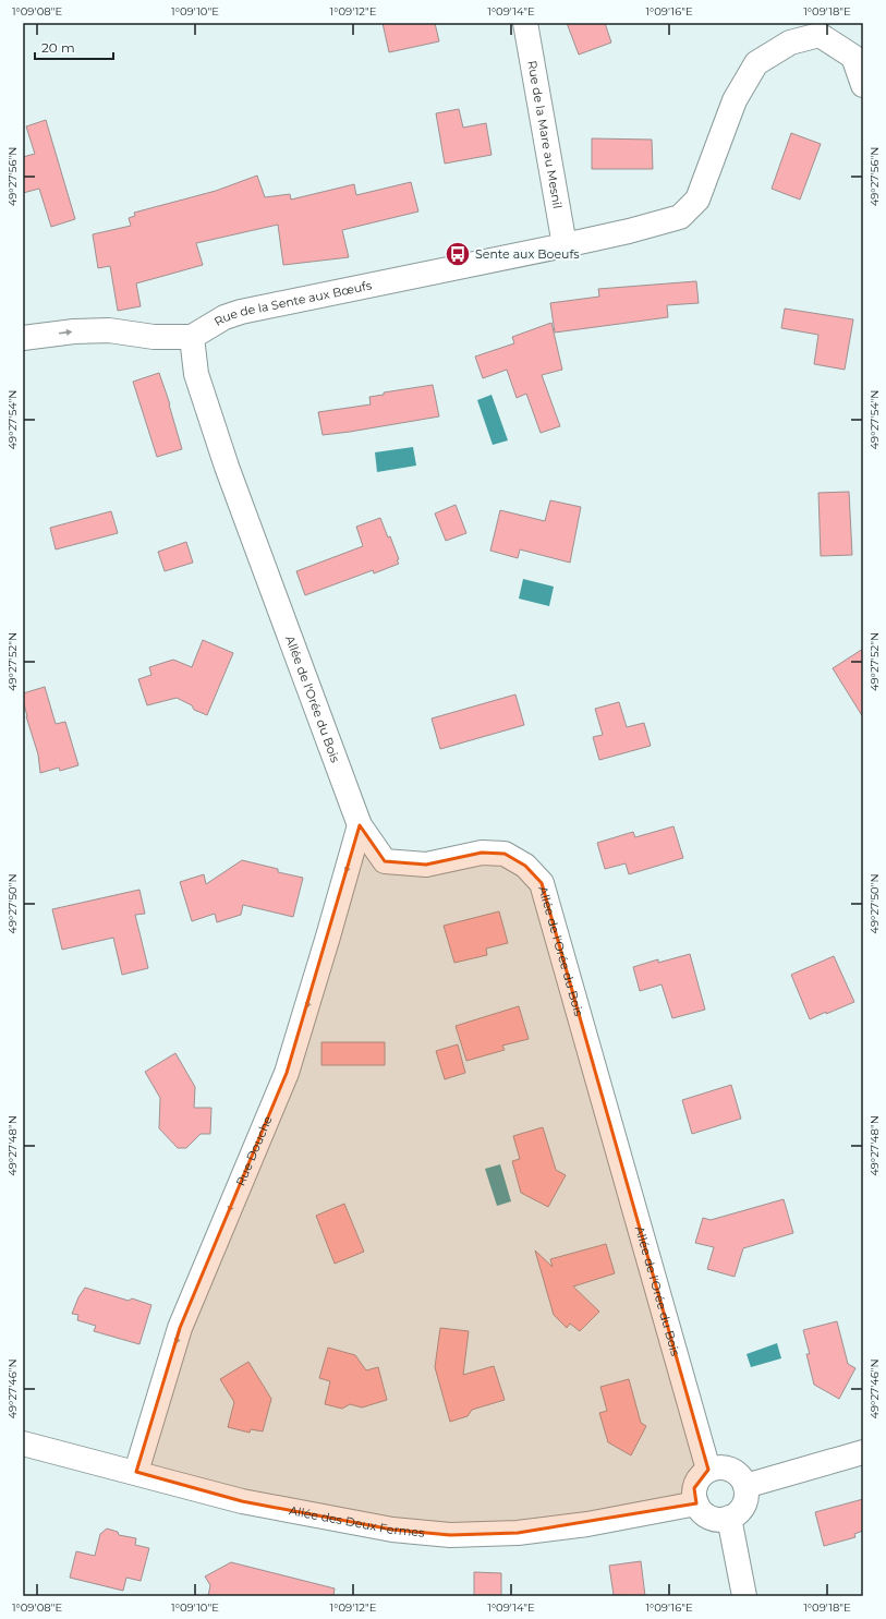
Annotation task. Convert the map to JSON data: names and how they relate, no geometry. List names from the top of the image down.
{
  "streets": {
    "street": [
      "Rue de la Mare au Mesnil",
      "Rue de la Sente aux Bœufs",
      "Allée de l'Orée du Bois",
      "Rue Douche",
      "Allée des Deux Fermes"
    ]
  },
  "crossings": [
    ["Rue de la Mare au Mesnil", "Rue de la Sente aux Bœufs"],
    ["Rue de la Sente aux Bœufs", "Allée de l'Orée du Bois"],
    ["Allée de l'Orée du Bois", "Rue Douche"],
    ["Allée de l'Orée du Bois", "Allée des Deux Fermes"],
    ["Rue Douche", "Allée des Deux Fermes"]
  ],
  "one_way": ["Rue Douche"],
  "places": {
    "bus stop": ["Sente aux Boeufs"]
  },
  "scale_bar": "20 m",
  "coordinates": [
    "1°09'08\"E",
    "1°09'10\"E",
    "1°09'12\"E",
    "1°09'14\"E",
    "1°09'16\"E",
    "1°09'18\"E",
    "49°27'56\"N",
    "49°27'54\"N",
    "49°27'52\"N",
    "49°27'50\"N",
    "49°27'48\"N",
    "49°27'46\"N"
  ]
}
